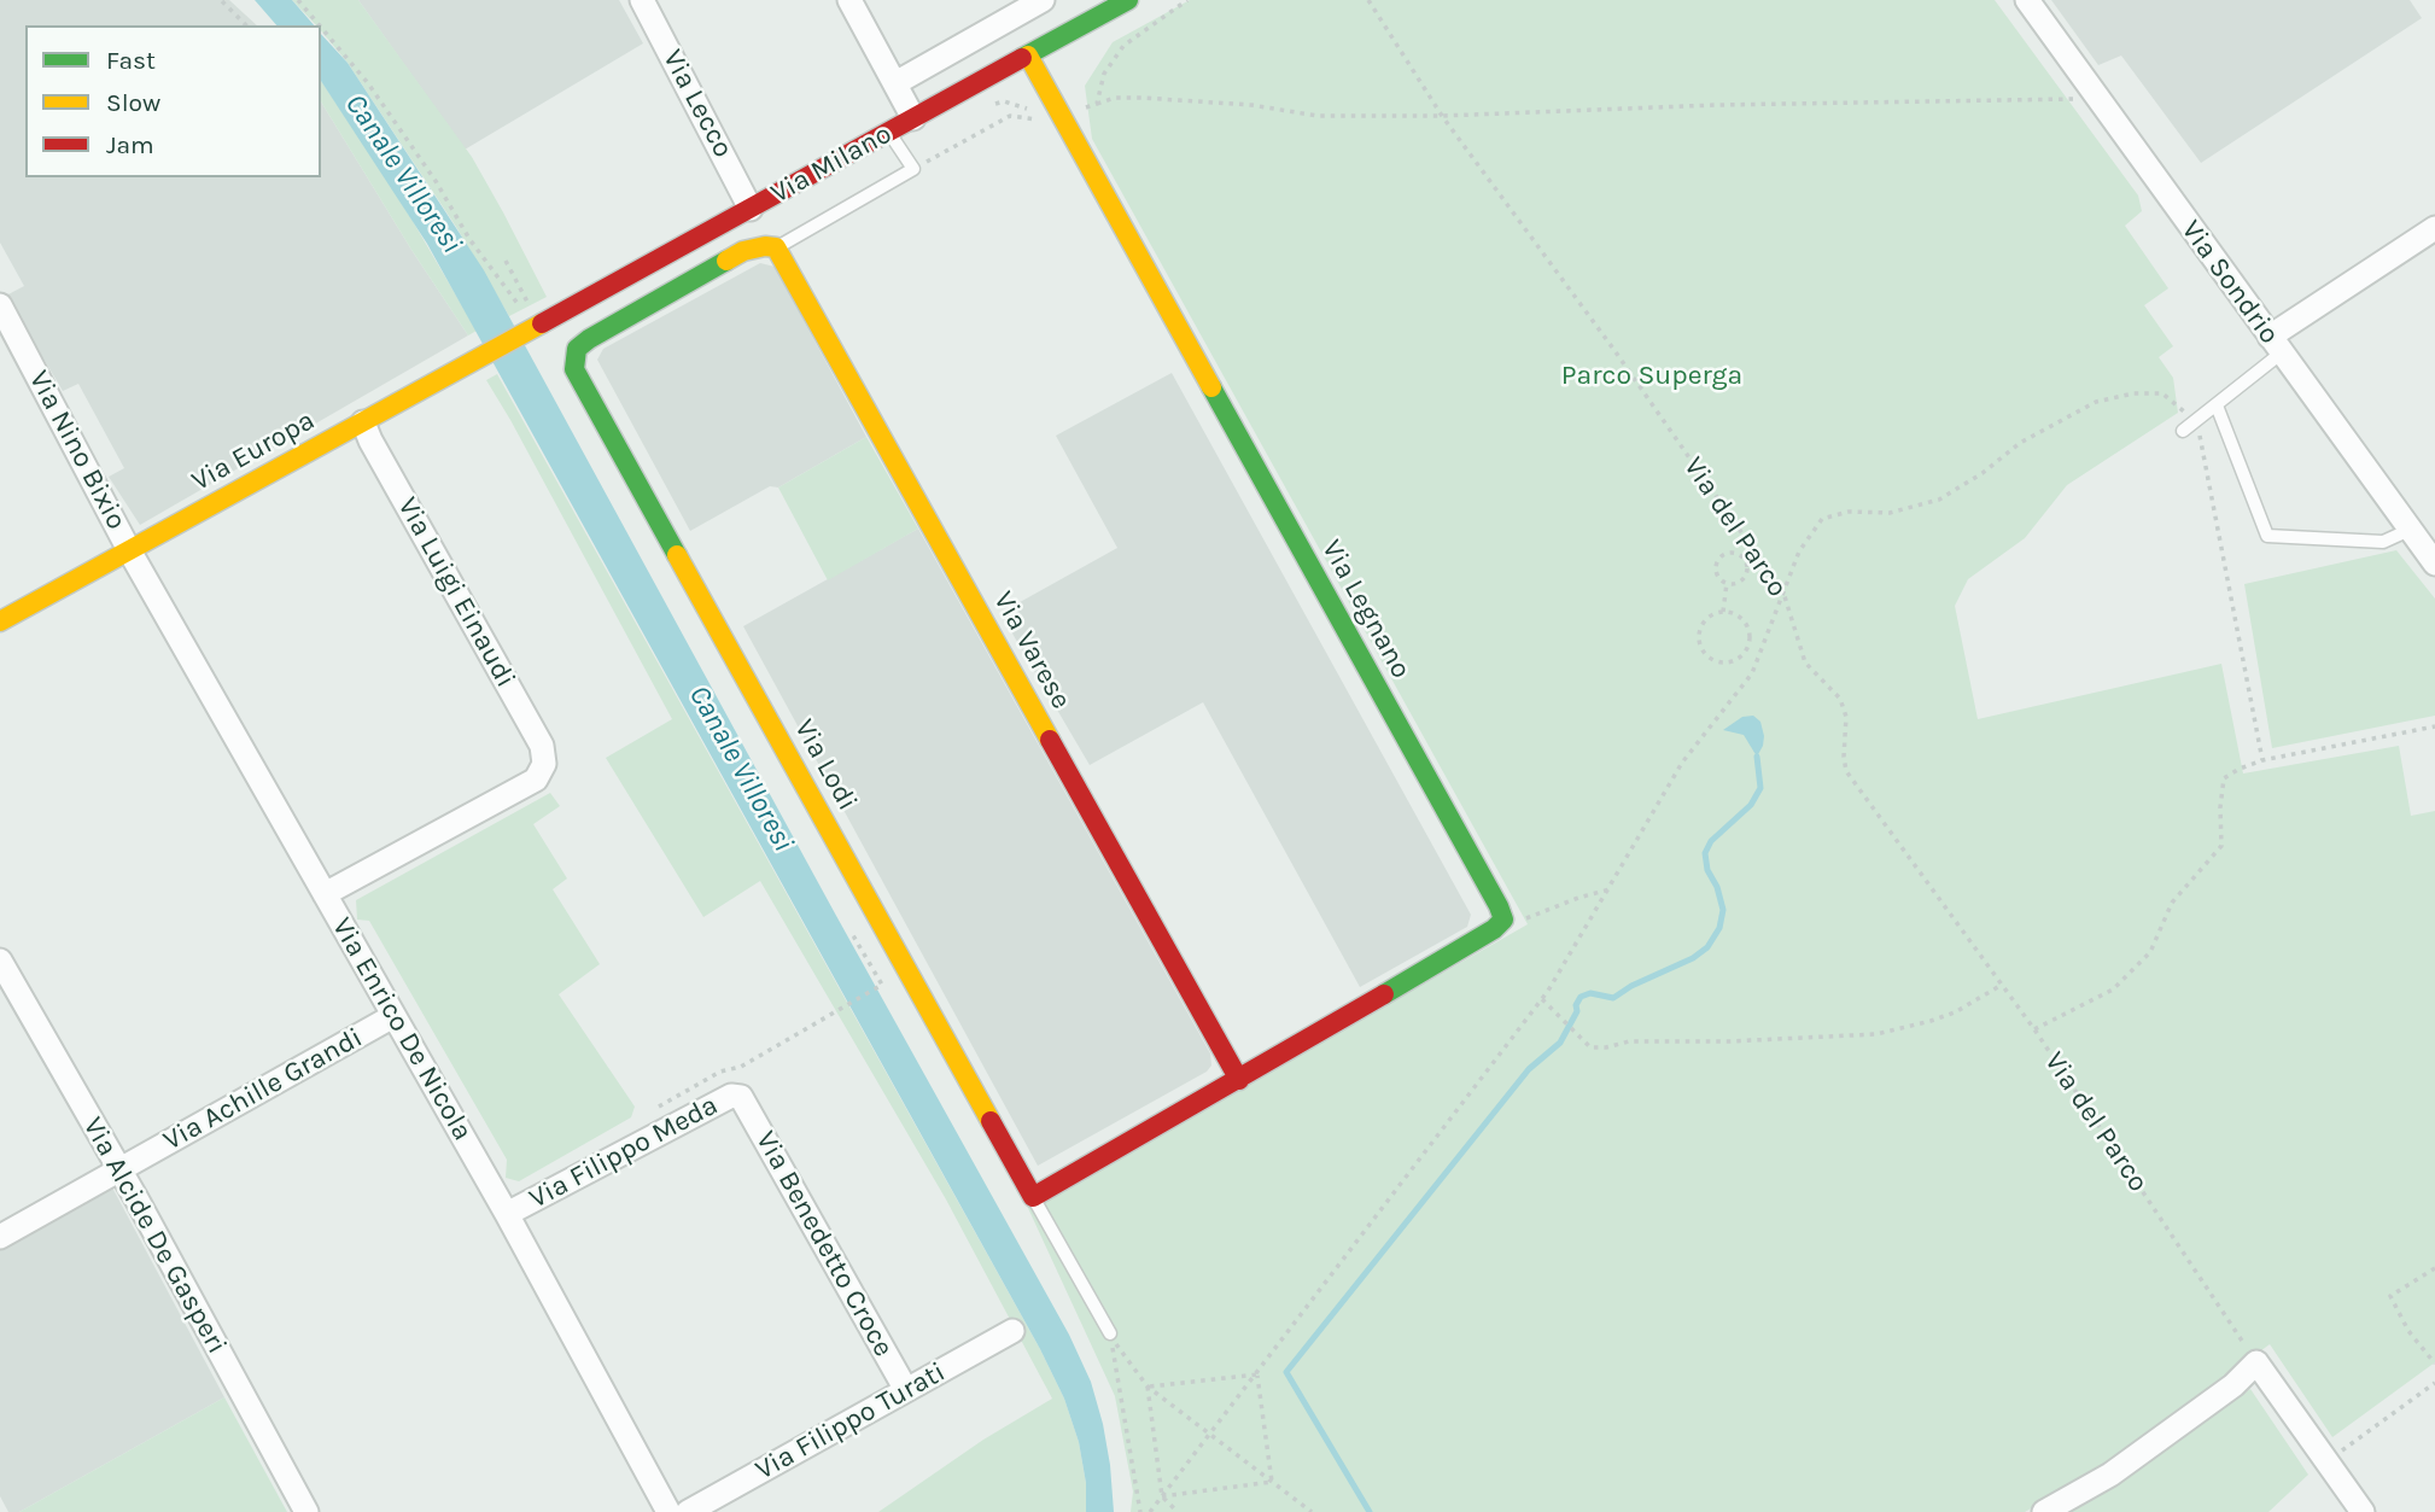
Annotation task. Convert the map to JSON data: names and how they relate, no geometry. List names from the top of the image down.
{
  "streets": {
    "street": [
      "Via Lecco",
      "Via Milano",
      "Via Sondrio",
      "Via Nino Bixio",
      "Via Europa",
      "Via Luigi Einaudi",
      "Via Legnano",
      "Via Varese",
      "Via Lodi",
      "Via Enrico De Nicola",
      "Via Achille Grandi",
      "Via Filippo Meda",
      "Via Alcide De Gasperi",
      "Via Benedetto Croce",
      "Via Filippo Turati"
    ],
    "path": ["Via del Parco"]
  },
  "crossings": [
    ["Via Lecco", "Via Milano"],
    ["Via Milano", "Via Europa"],
    ["Via Milano", "Via Legnano"],
    ["Via Nino Bixio", "Via Europa"],
    ["Via Nino Bixio", "Via Enrico De Nicola"],
    ["Via Europa", "Via Luigi Einaudi"],
    ["Via Europa", "Via Enrico De Nicola"],
    ["Via Luigi Einaudi", "Via Enrico De Nicola"],
    ["Via Varese", "Via Lodi"],
    ["Via Enrico De Nicola", "Via Achille Grandi"],
    ["Via Enrico De Nicola", "Via Filippo Meda"],
    ["Via Achille Grandi", "Via Alcide De Gasperi"],
    ["Via Filippo Meda", "Via Benedetto Croce"],
    ["Via Benedetto Croce", "Via Filippo Turati"]
  ],
  "water": ["Canale Villoresi"],
  "parks": ["Parco Superga"],
  "legend": ["Fast", "Slow", "Jam"]
}
